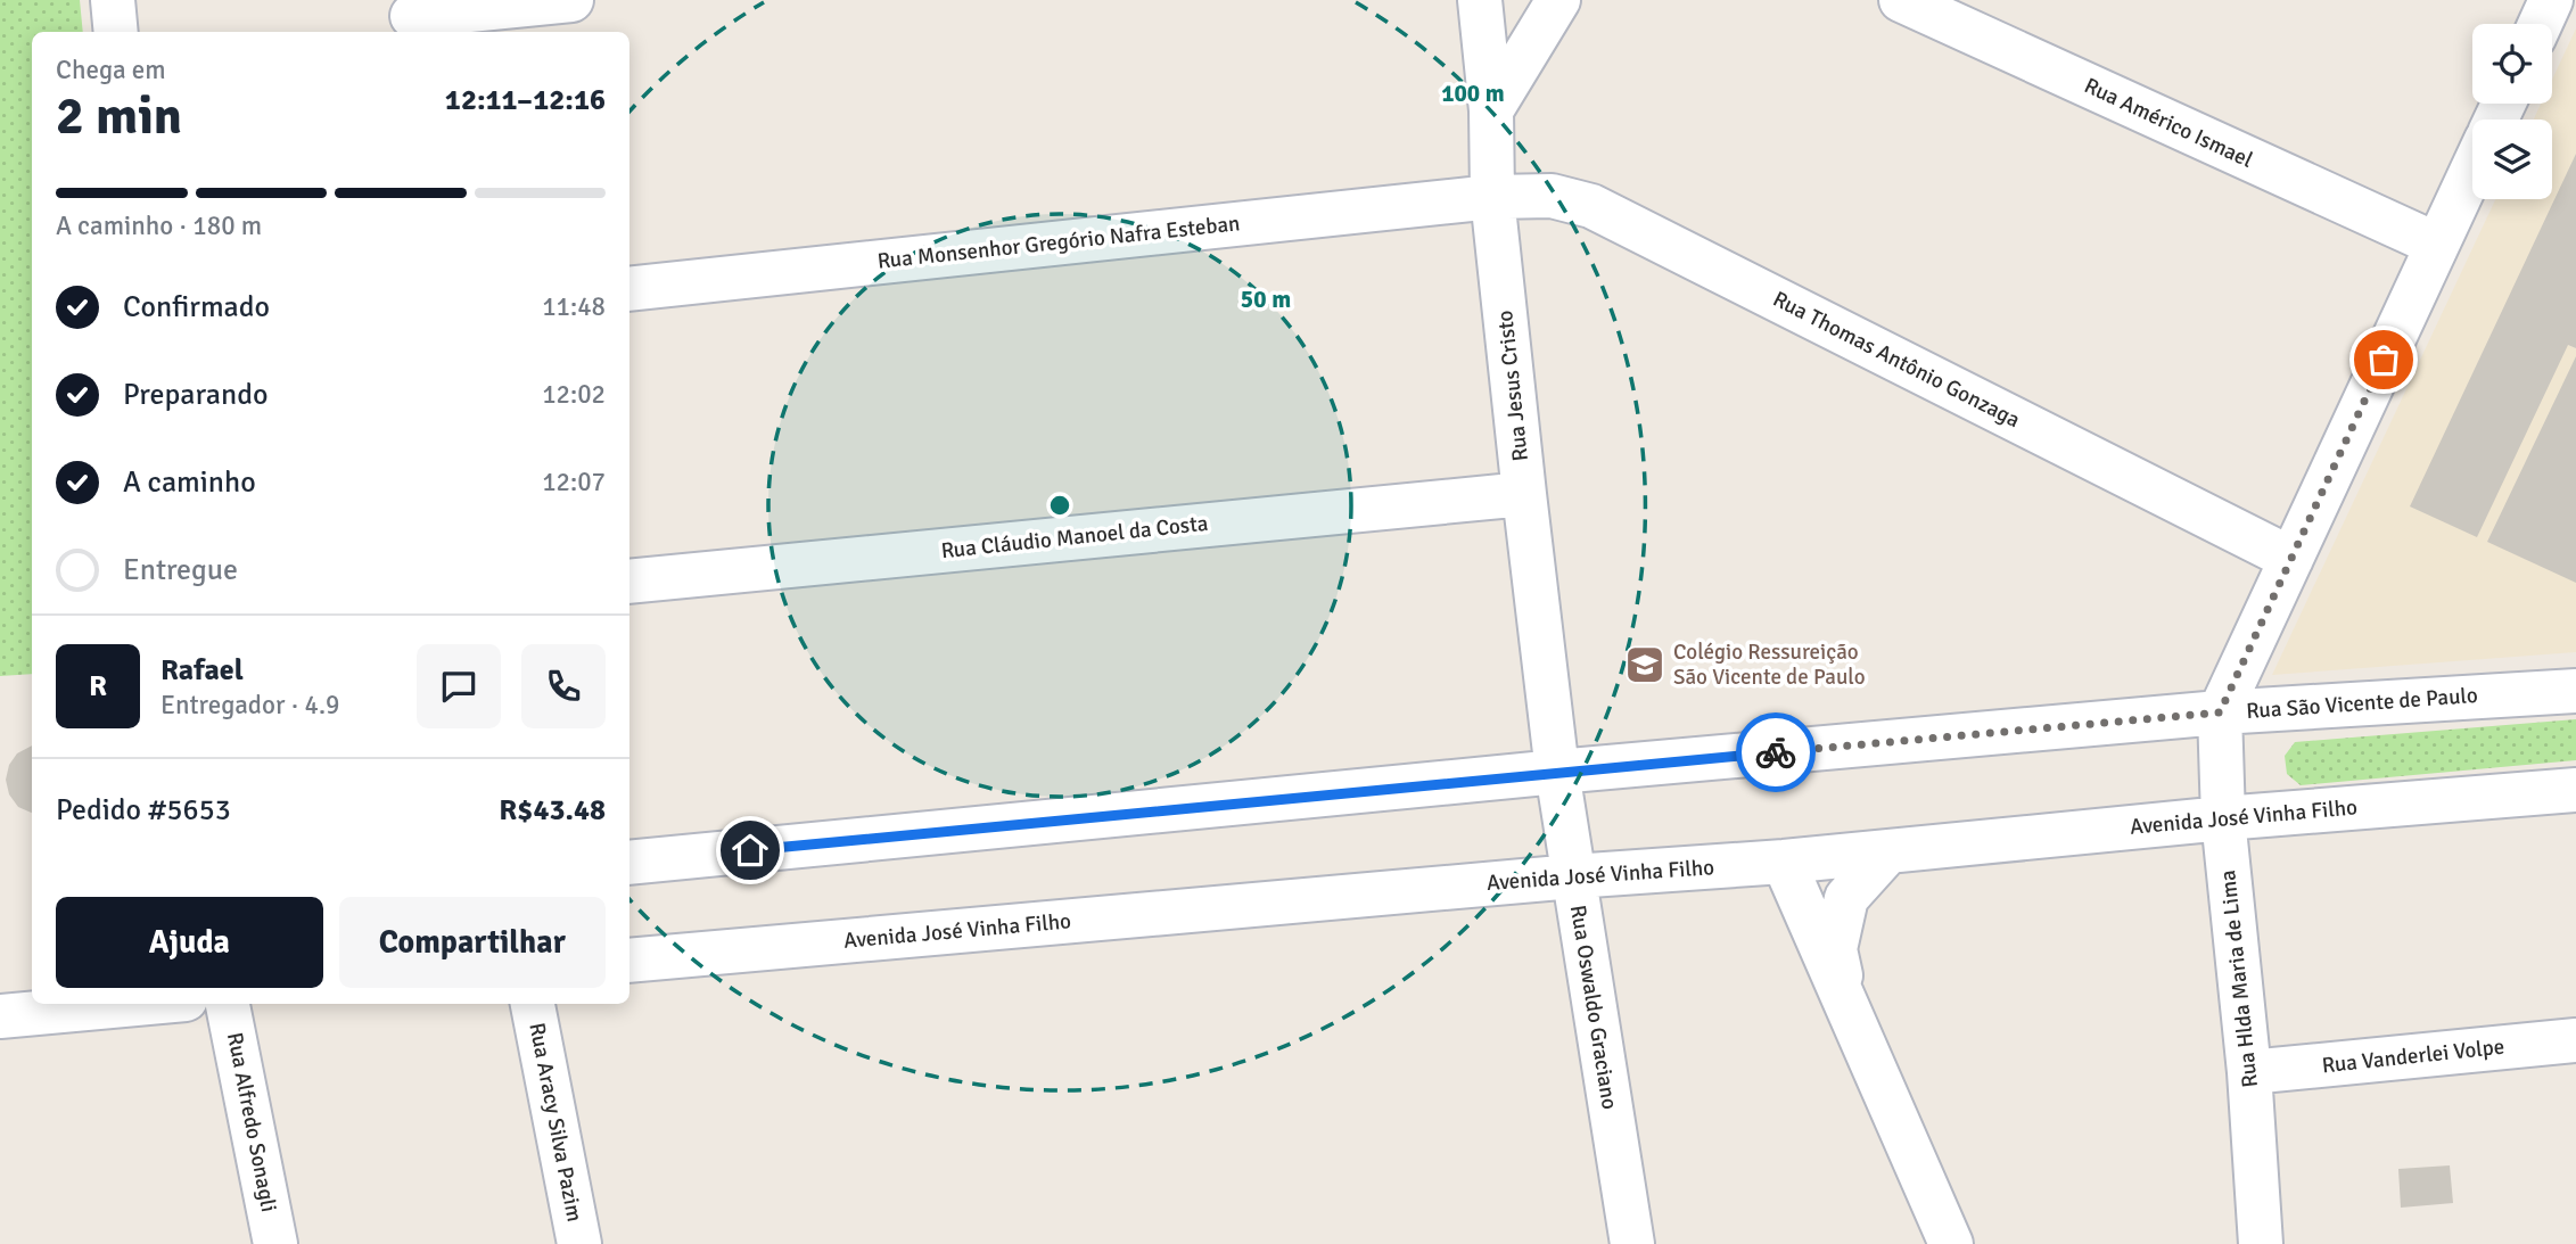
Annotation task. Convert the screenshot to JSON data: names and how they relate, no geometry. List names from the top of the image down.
{
  "streets": {
    "street": [
      "Rua Américo Ismael",
      "Rua Monsenhor Gregório Nafra Esteban",
      "Rua Thomas Antônio Gonzaga",
      "Rua Jesus Cristo",
      "Rua Cláudio Manoel da Costa",
      "Rua São Vicente de Paulo",
      "Avenida José Vinha Filho",
      "Rua Hlda Maria de Lima",
      "Rua Oswaldo Graciano",
      "Rua Vanderlei Volpe",
      "Rua Alfredo Sonagli",
      "Rua Aracy Silva Pazim"
    ]
  },
  "crossings": [
    ["Rua Monsenhor Gregório Nafra Esteban", "Rua Thomas Antônio Gonzaga"],
    ["Rua Monsenhor Gregório Nafra Esteban", "Rua Jesus Cristo"],
    ["Rua Thomas Antônio Gonzaga", "Rua Jesus Cristo"],
    ["Rua Jesus Cristo", "Rua Cláudio Manoel da Costa"],
    ["Rua Jesus Cristo", "Rua São Vicente de Paulo"],
    ["Rua Jesus Cristo", "Rua Oswaldo Graciano"],
    ["Rua São Vicente de Paulo", "Rua Hlda Maria de Lima"],
    ["Rua São Vicente de Paulo", "Rua Oswaldo Graciano"],
    ["Avenida José Vinha Filho", "Rua Hlda Maria de Lima"],
    ["Avenida José Vinha Filho", "Rua Oswaldo Graciano"],
    ["Rua Hlda Maria de Lima", "Rua Vanderlei Volpe"]
  ],
  "places": {
    "school or university": ["Colégio Ressureição São Vicente de Paulo"]
  },
  "page": {
    "heading": ["2 min", "Chega em", "12:11–12:16"],
    "panel": [
      "Rafael",
      "Entregador · 4.9",
      "Pedido #5653",
      "R$43.48"
    ],
    "bar": "A caminho · 180 m",
    "list": [
      ["Confirmado", "11:48"],
      ["Preparando", "12:02"],
      ["A caminho", "12:07"],
      "Entregue"
    ],
    "round": "R",
    "buttons": ["Ajuda", "Compartilhar"]
  },
  "rings": ["100 m", "50 m"]
}
